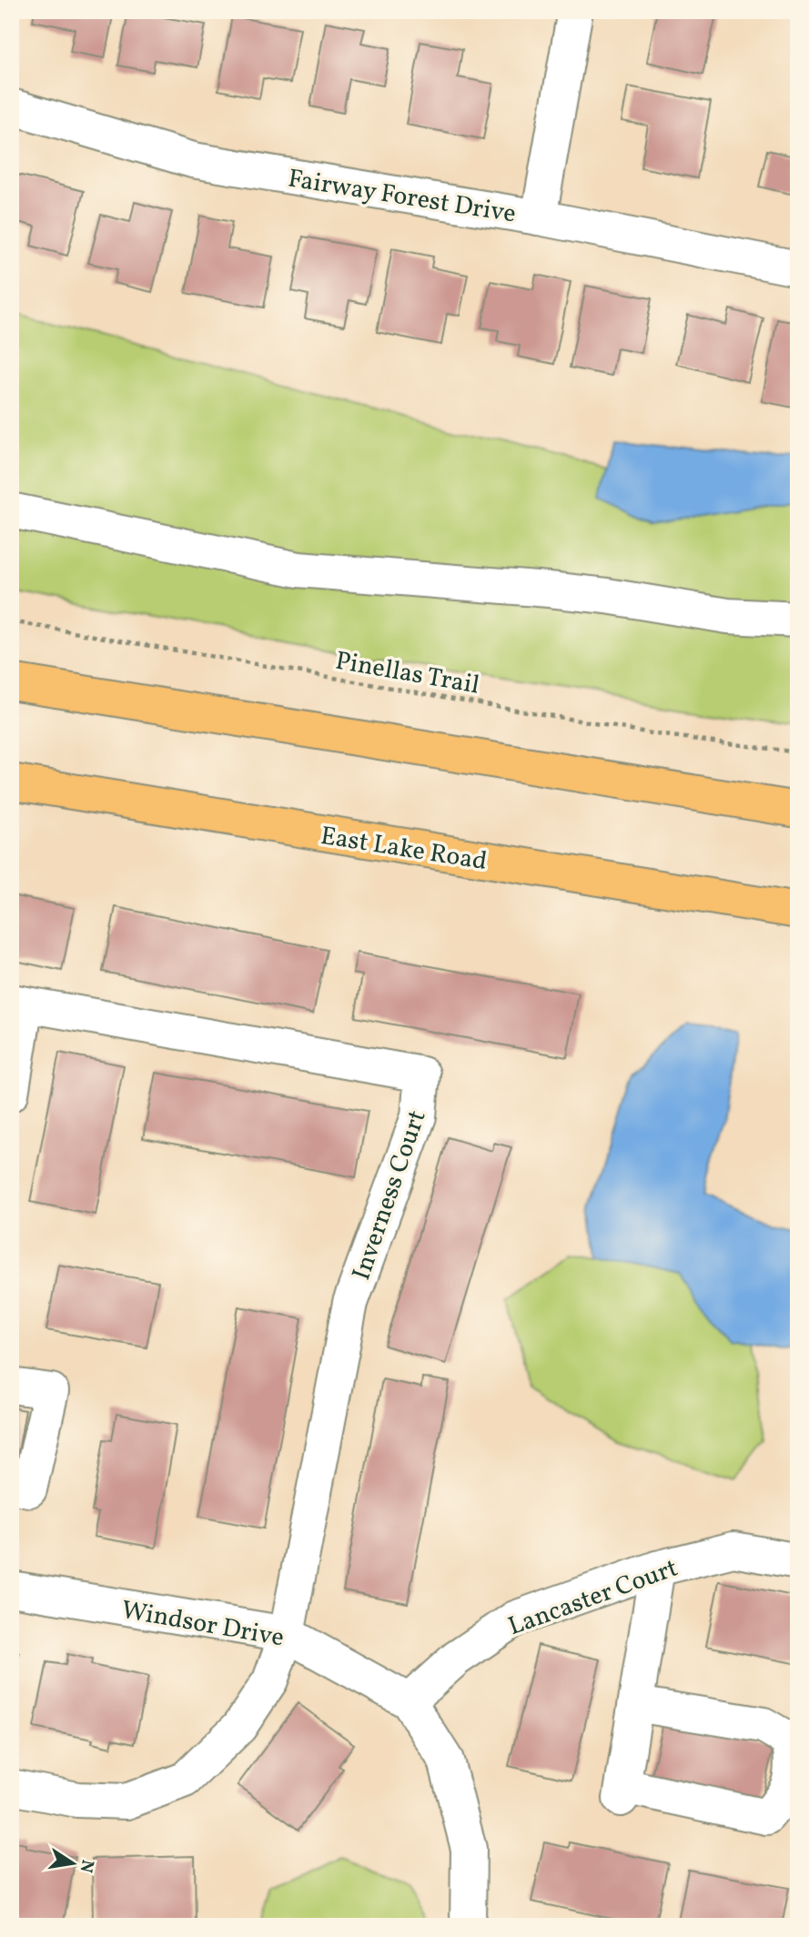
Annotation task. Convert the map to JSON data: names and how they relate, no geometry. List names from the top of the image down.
{
  "streets": {
    "main road": ["East Lake Road"],
    "street": [
      "Fairway Forest Drive",
      "Inverness Court",
      "Lancaster Court",
      "Windsor Drive"
    ],
    "path": ["Pinellas Trail"]
  },
  "crossings": [
    ["Inverness Court", "Windsor Drive"],
    ["Lancaster Court", "Windsor Drive"]
  ],
  "north": "right"
}
